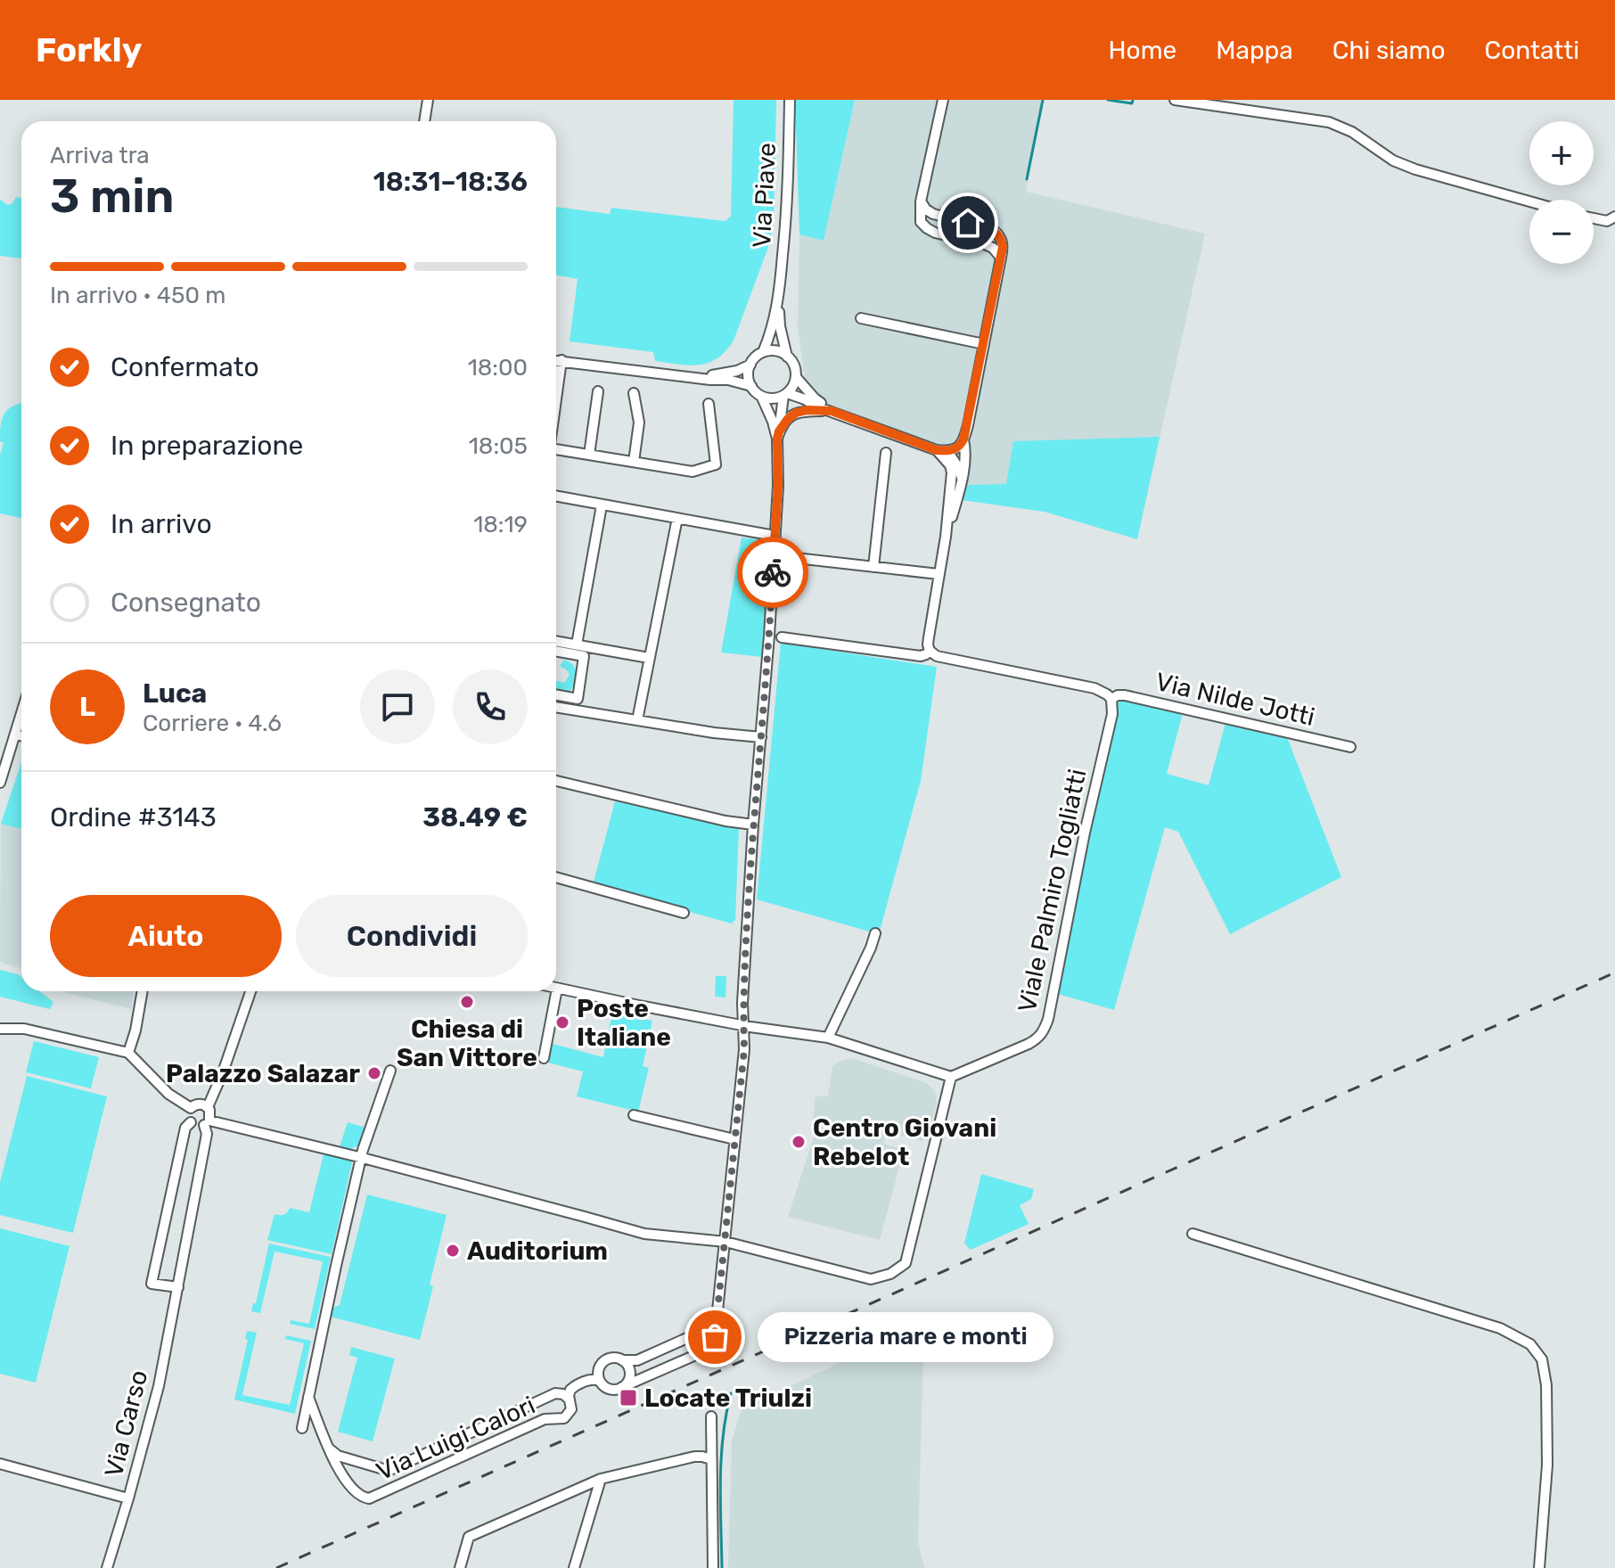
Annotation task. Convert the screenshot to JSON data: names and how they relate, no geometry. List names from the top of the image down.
{
  "streets": {
    "street": [
      "Via Piave",
      "Via Nilde Jotti",
      "Viale Palmiro Togliatti",
      "Via Carso",
      "Via Luigi Calori"
    ]
  },
  "crossings": [
    ["Via Nilde Jotti", "Viale Palmiro Togliatti"]
  ],
  "places": {
    "other": [
      "Chiesa di San Vittore",
      "Poste Italiane",
      "Palazzo Salazar",
      "Centro Giovani Rebelot",
      "Auditorium",
      "Pizzeria mare e monti"
    ],
    "transit": ["Locate Triulzi"]
  },
  "page": {
    "header": "Forkly",
    "nav": [
      "Home",
      "Mappa",
      "Chi siamo",
      "Contatti"
    ],
    "map_buttons": ["+", "−"],
    "heading": ["3 min", "Arriva tra", "18:31–18:36"],
    "panel": [
      "Luca",
      "Corriere · 4.6",
      "Ordine #3143",
      "38.49 €"
    ],
    "bar": "In arrivo · 450 m",
    "list": [
      ["Confermato", "18:00"],
      ["In preparazione", "18:05"],
      ["In arrivo", "18:19"],
      "Consegnato"
    ],
    "round": "L",
    "buttons": ["Aiuto", "Condividi"],
    "bubble": "Pizzeria mare e monti"
  }
}
